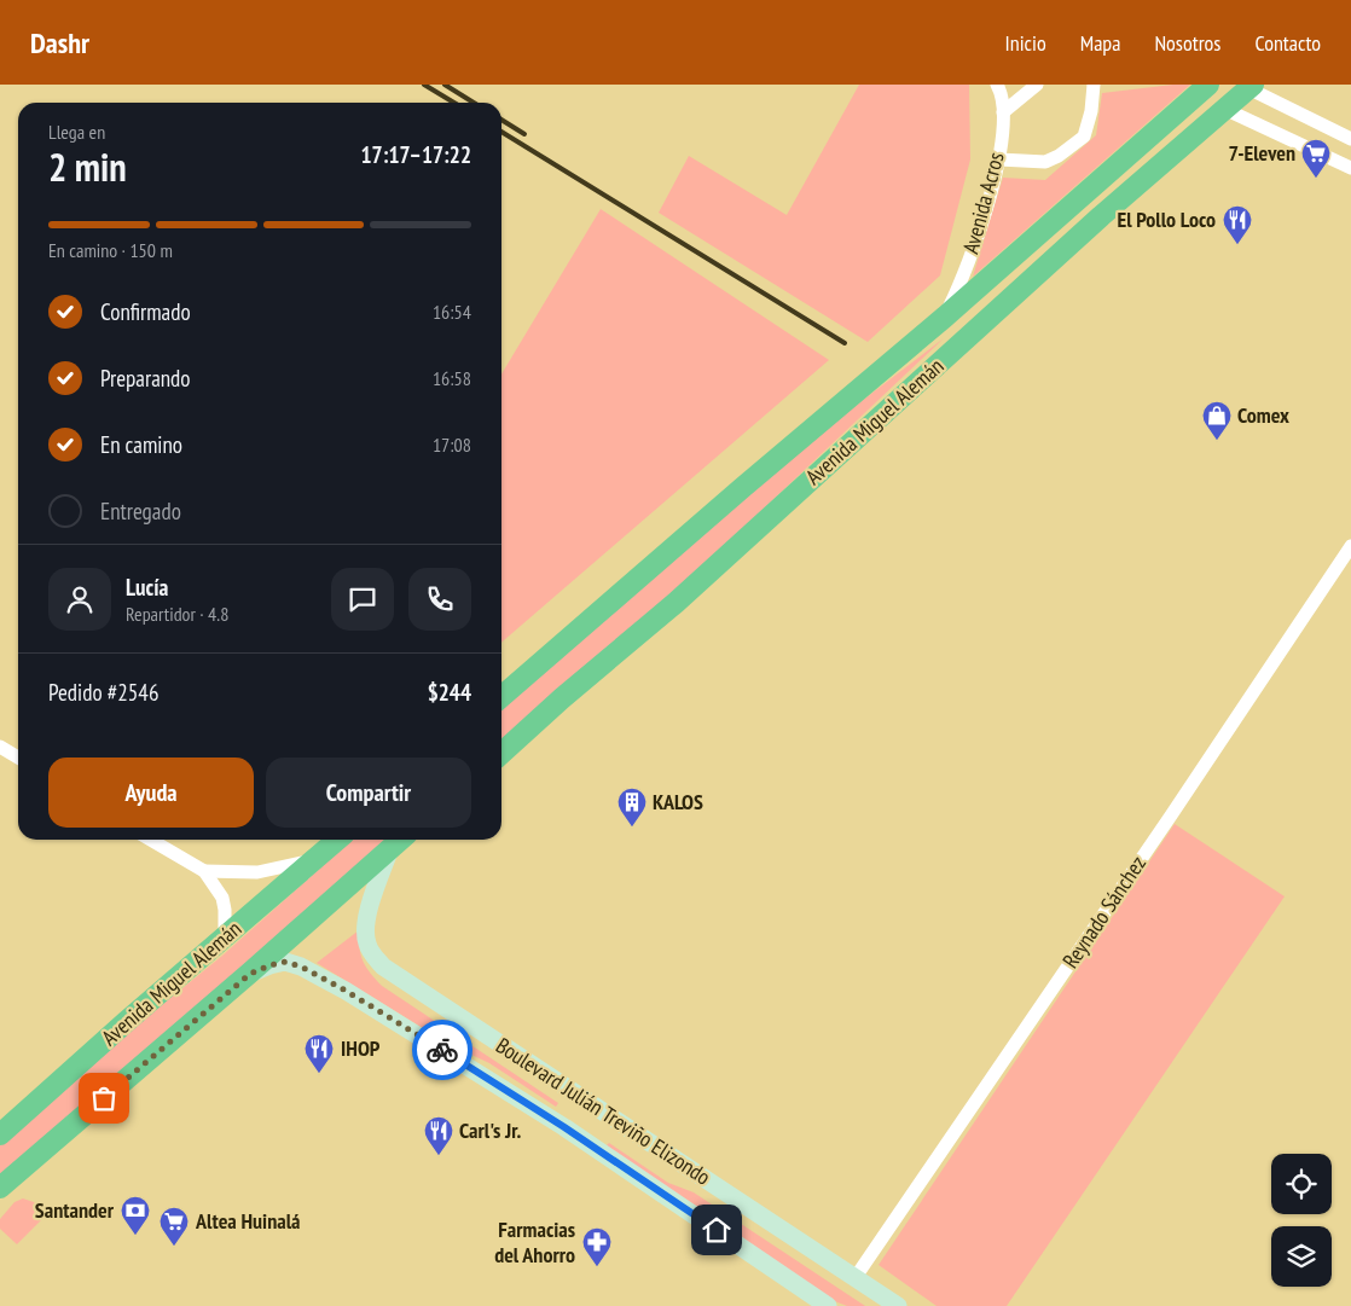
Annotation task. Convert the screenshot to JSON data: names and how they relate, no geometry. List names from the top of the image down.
{
  "streets": {
    "highway": ["Avenida Miguel Alemán"],
    "main road": ["Boulevard Julián Treviño Elizondo"],
    "street": ["Avenida Acros", "Reynado Sánchez"]
  },
  "crossings": [
    ["Avenida Acros", "Avenida Miguel Alemán"],
    ["Avenida Miguel Alemán", "Boulevard Julián Treviño Elizondo"],
    ["Reynado Sánchez", "Boulevard Julián Treviño Elizondo"]
  ],
  "places": {
    "supermarket": ["7-Eleven", "Altea Huinalá"],
    "restaurant": ["El Pollo Loco", "IHOP", "Carl's Jr."],
    "shop": ["Comex"],
    "building": ["KALOS"],
    "bank": ["Santander"],
    "pharmacy": ["Farmacias del Ahorro"]
  },
  "page": {
    "header": "Dashr",
    "nav": [
      "Inicio",
      "Mapa",
      "Nosotros",
      "Contacto"
    ],
    "heading": ["2 min", "Llega en", "17:17–17:22"],
    "panel": [
      "Lucía",
      "Repartidor · 4.8",
      "Pedido #2546",
      "$244"
    ],
    "bar": "En camino · 150 m",
    "list": [
      ["Confirmado", "16:54"],
      ["Preparando", "16:58"],
      ["En camino", "17:08"],
      "Entregado"
    ],
    "buttons": ["Ayuda", "Compartir"]
  }
}
